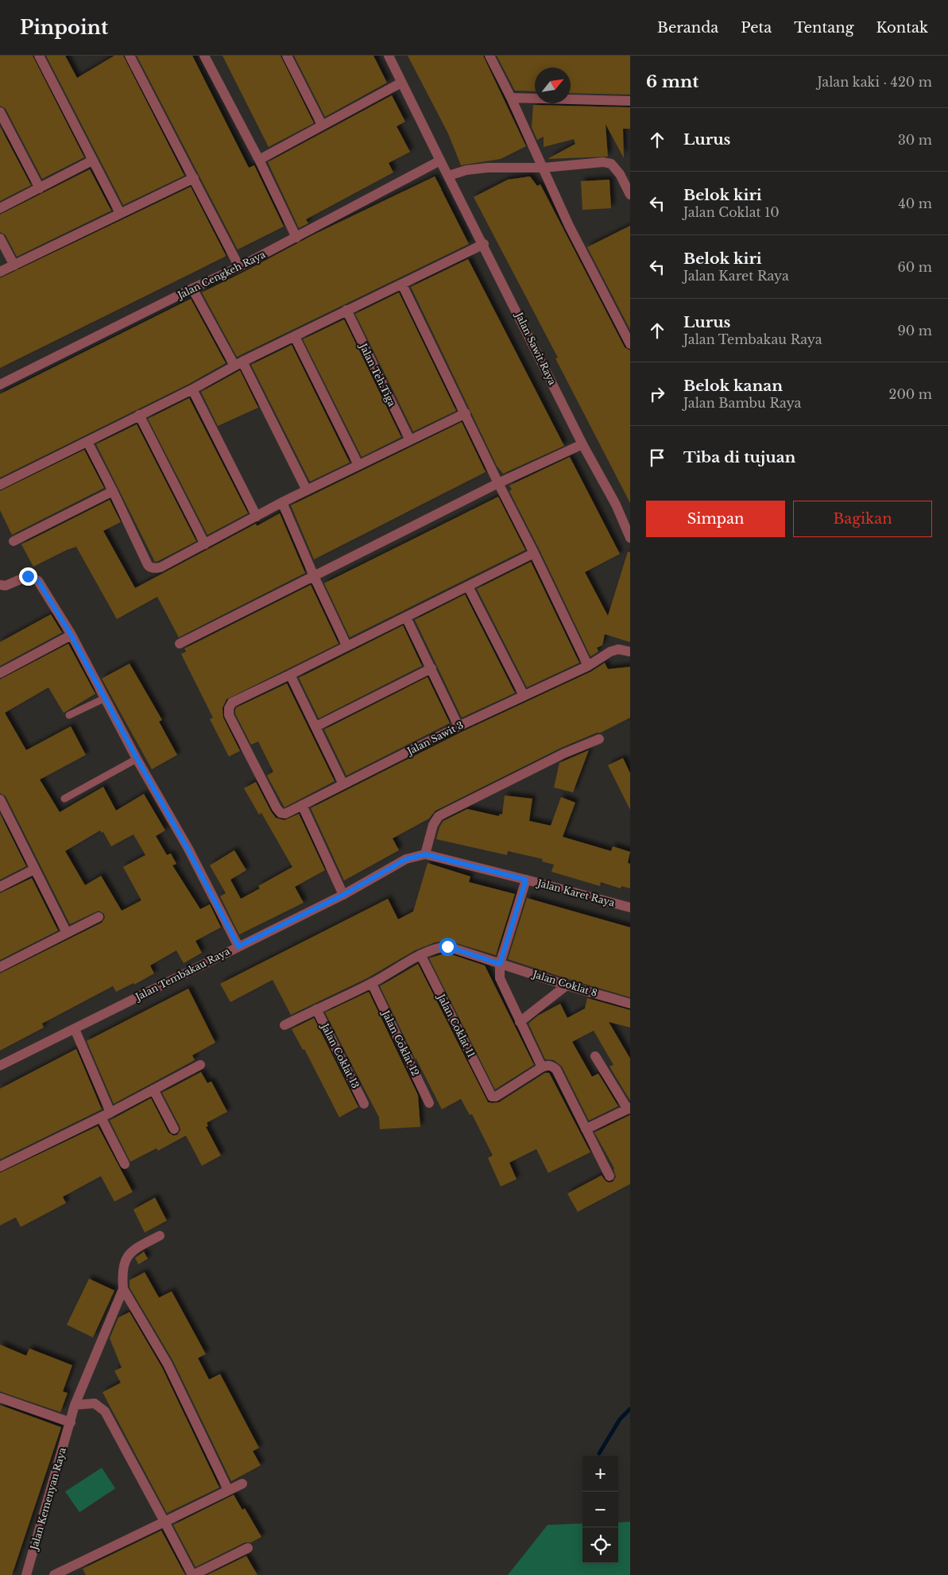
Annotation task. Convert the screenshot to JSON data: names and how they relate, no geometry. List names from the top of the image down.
{
  "streets": {
    "street": [
      "Jalan Cengkeh Raya",
      "Jalan Sawit Raya",
      "Jalan Teh.Tiga",
      "Jalan Sawit 3",
      "Jalan Karet Raya",
      "Jalan Tembakau Raya",
      "Jalan Coklat 8",
      "Jalan Coklat 11",
      "Jalan Coklat 12",
      "Jalan Coklat 13",
      "Jalan Kemenyan Raya"
    ]
  },
  "crossings": [
    ["Jalan Cengkeh Raya", "Jalan Sawit Raya"],
    ["Jalan Karet Raya", "Jalan Tembakau Raya"],
    ["Jalan Coklat 8", "Jalan Coklat 11"],
    ["Jalan Coklat 8", "Jalan Coklat 12"],
    ["Jalan Coklat 8", "Jalan Coklat 13"]
  ],
  "north": "top right",
  "page": {
    "header": "Pinpoint",
    "nav": [
      "Beranda",
      "Peta",
      "Tentang",
      "Kontak"
    ],
    "heading": ["6 mnt", "Jalan kaki · 420 m"],
    "list": [
      ["Lurus", "30 m"],
      ["Belok kiri", "Jalan Coklat 10", "40 m"],
      ["Belok kiri", "Jalan Karet Raya", "60 m"],
      ["Lurus", "Jalan Tembakau Raya", "90 m"],
      ["Belok kanan", "Jalan Bambu Raya", "200 m"],
      "Tiba di tujuan"
    ],
    "buttons": ["Simpan", "Bagikan"],
    "map_buttons": ["+", "−"]
  }
}
